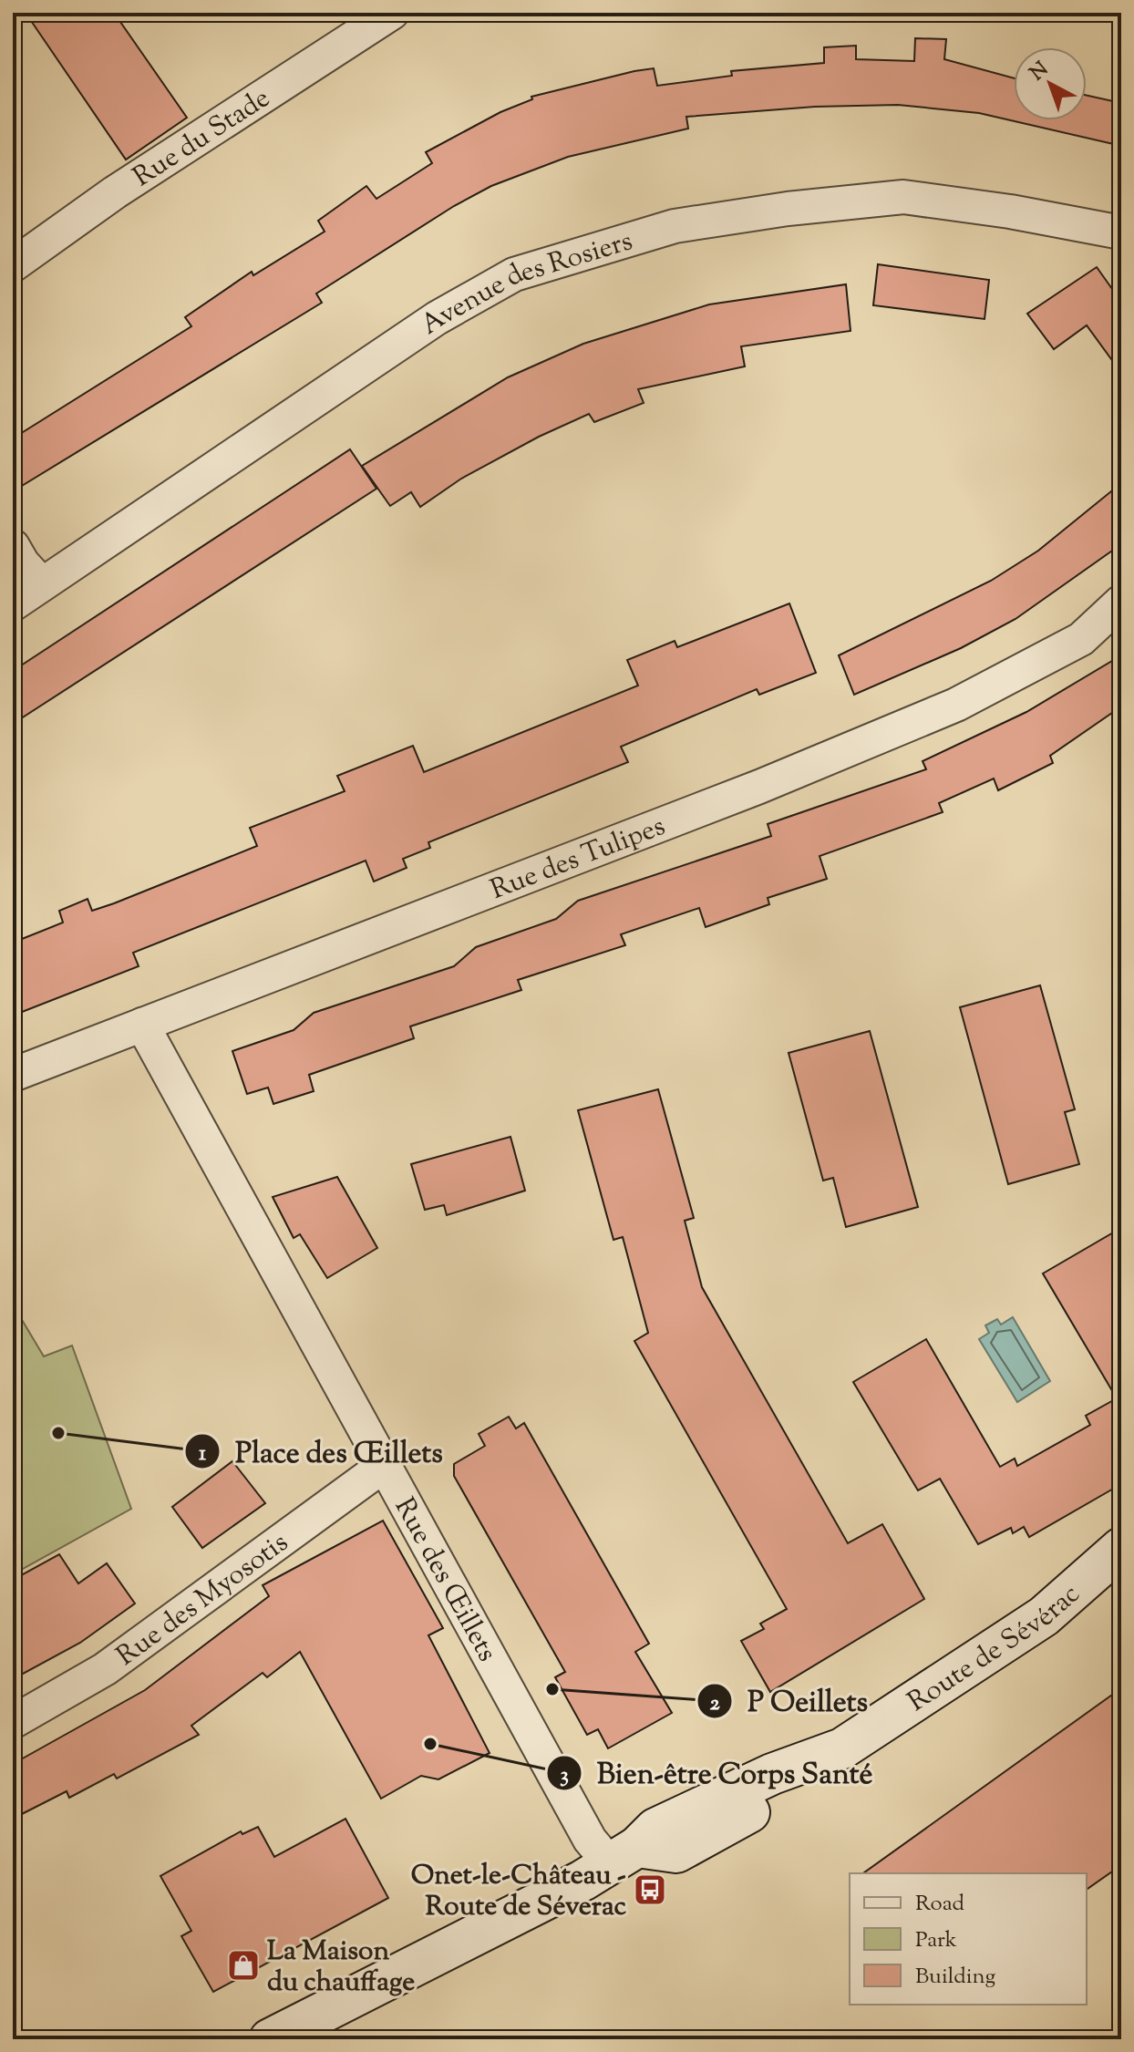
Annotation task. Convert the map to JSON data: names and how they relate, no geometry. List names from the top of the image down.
{
  "streets": {
    "main road": ["Route de Sévérac"],
    "street": [
      "Rue du Stade",
      "Avenue des Rosiers",
      "Rue des Tulipes",
      "Rue des Œillets",
      "Rue des Myosotis"
    ]
  },
  "crossings": [
    ["Rue des Tulipes", "Rue des Œillets"],
    ["Rue des Œillets", "Rue des Myosotis"],
    ["Rue des Œillets", "Route de Sévérac"]
  ],
  "places": {
    "other": ["Place des Œillets", "P Oeillets", "Bien-être Corps Santé"],
    "bus stop": ["Onet-le-Château - Route de Séverac"],
    "shop": ["La Maison du chauffage"]
  },
  "legend": ["Road", "Park", "Building"],
  "north": "top left"
}
